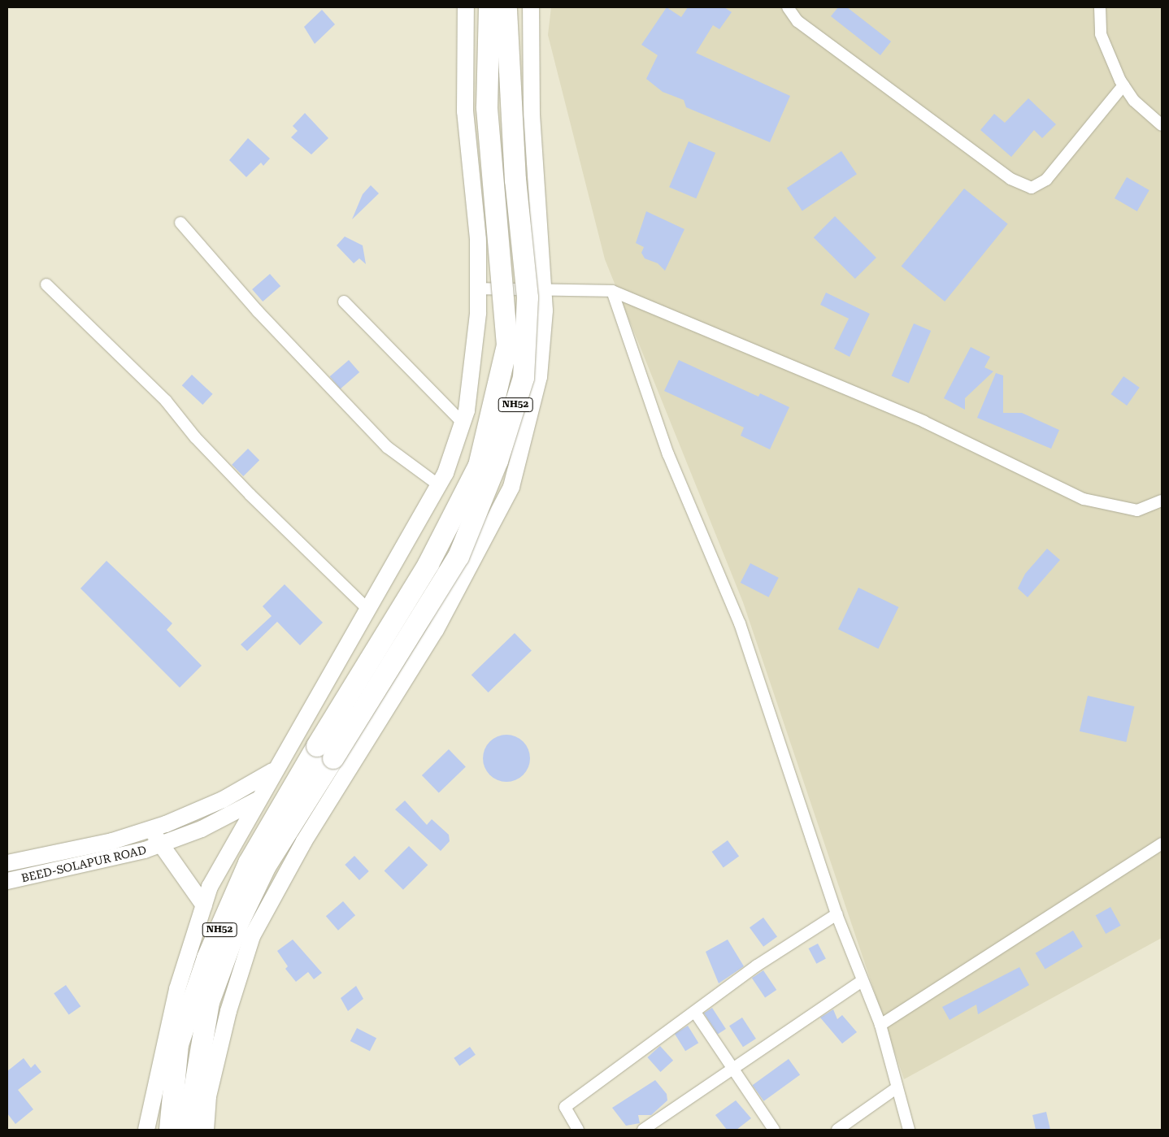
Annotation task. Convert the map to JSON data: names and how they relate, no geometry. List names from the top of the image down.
{
  "streets": {
    "highway": ["NH52"],
    "street": ["BEED-SOLAPUR ROAD"]
  }
}
